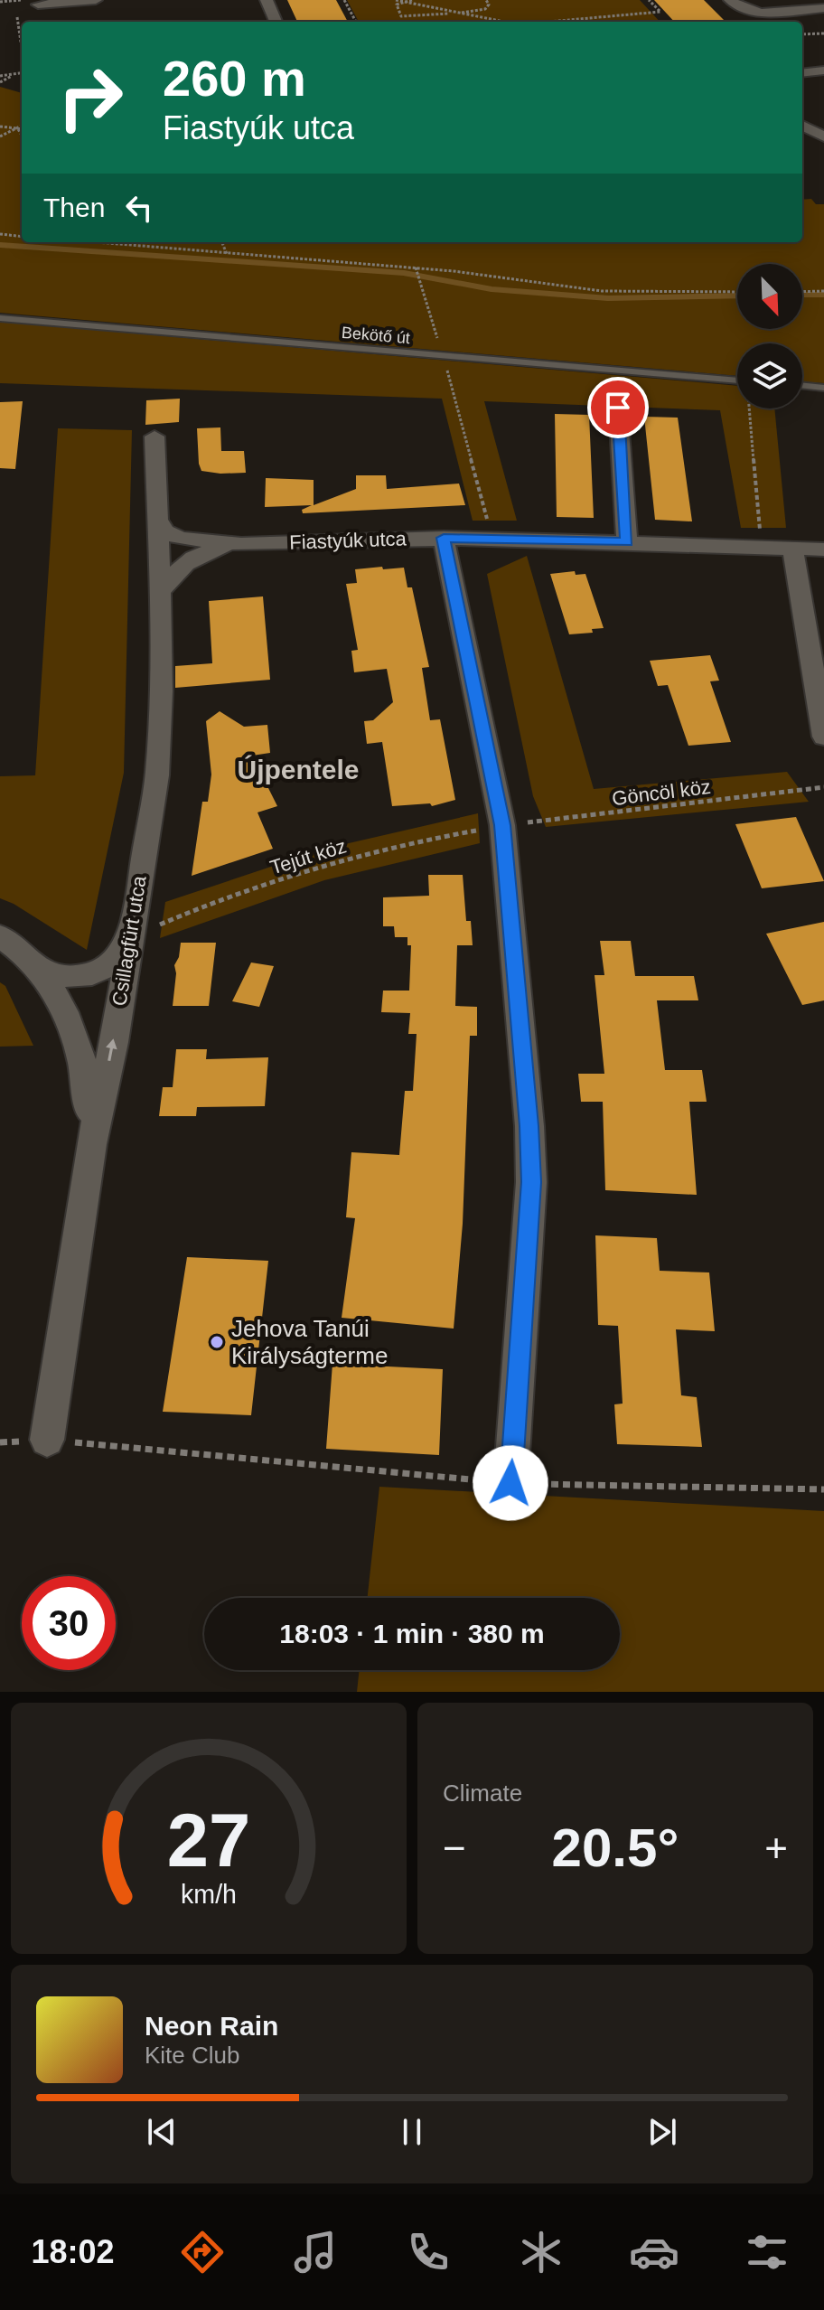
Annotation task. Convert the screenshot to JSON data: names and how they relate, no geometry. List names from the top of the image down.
{
  "streets": {
    "street": ["Fiastyúk utca", "Csillagfürt utca"],
    "lane": ["Bekötő út"],
    "path": ["Göncöl köz", "Tejút köz"]
  },
  "crossings": [
    ["Fiastyúk utca", "Csillagfürt utca"],
    ["Göncöl köz", "Tejút köz"],
    ["Tejút köz", "Csillagfürt utca"]
  ],
  "districts": ["Újpentele"],
  "places": ["Jehova Tanúi Királyságterme"],
  "north": "bottom right",
  "page": {
    "turn": ["260 m", "Fiastyúk utca"],
    "then": "Then",
    "limit": "30",
    "trip": "18:03 · 1 min · 380 m",
    "tile": "Climate",
    "heat": ["−", "20.5°", "+"],
    "song": ["Neon Rain", "Kite Club"],
    "tabs": "18:02",
    "gauge": ["27", "km/h"]
  }
}
